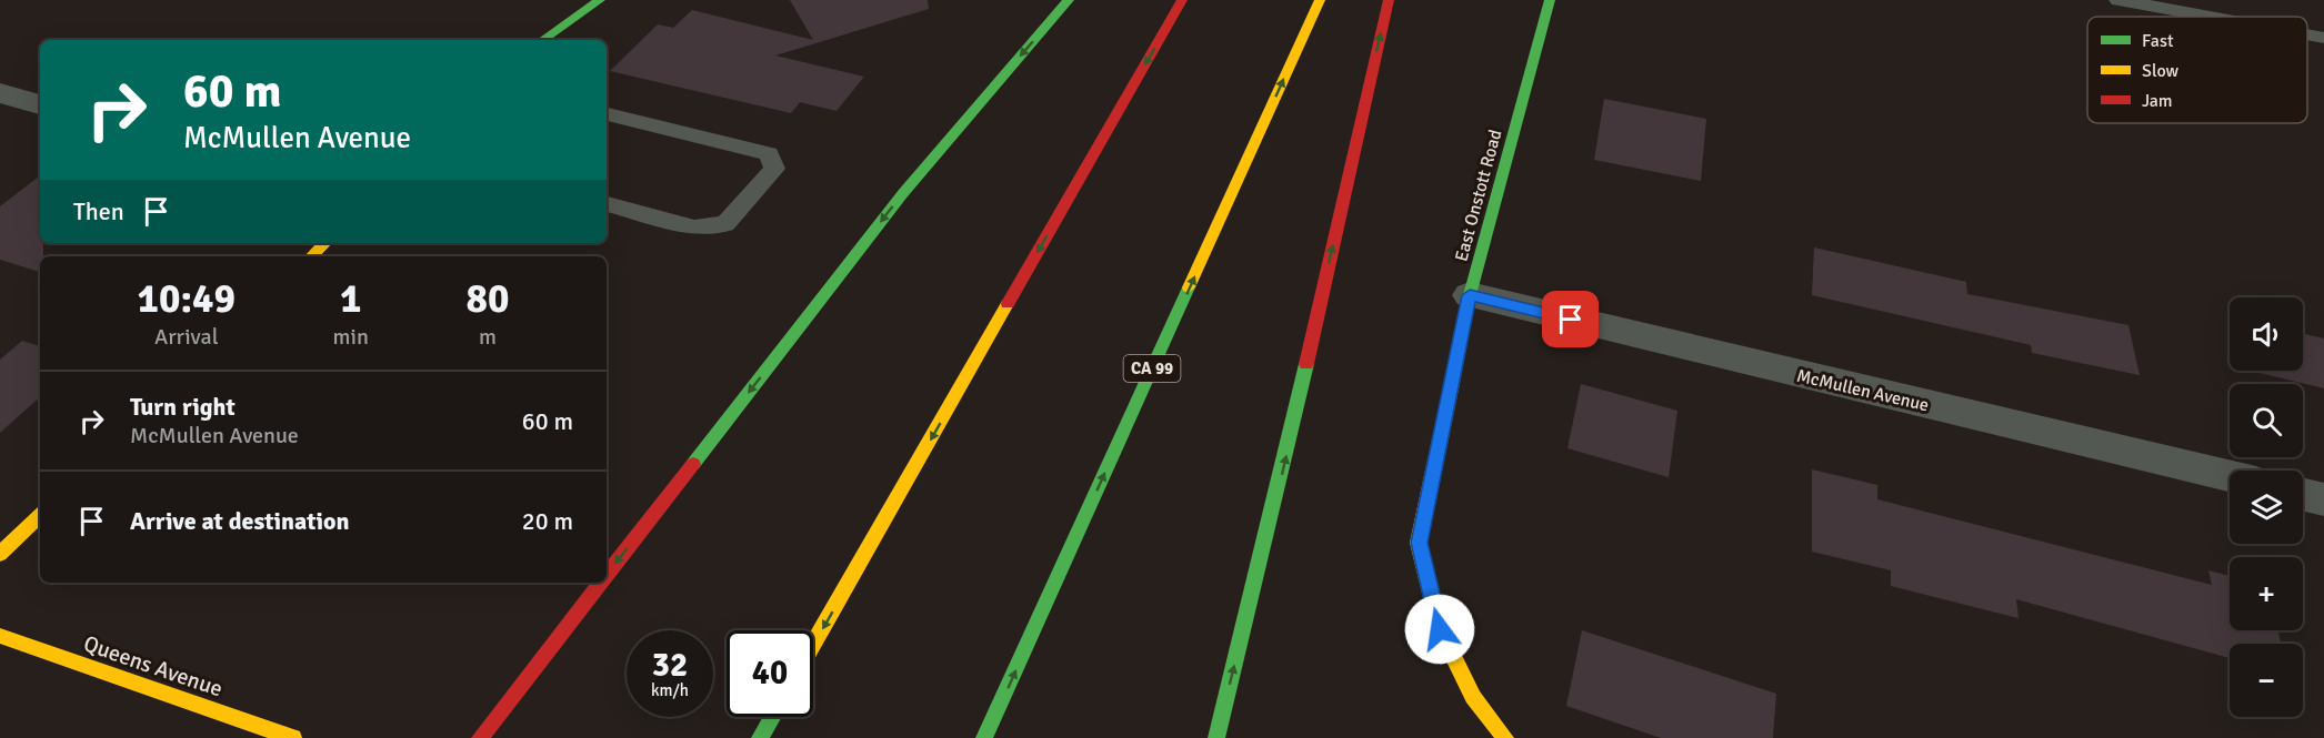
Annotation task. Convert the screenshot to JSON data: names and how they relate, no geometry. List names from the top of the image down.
{
  "streets": {
    "main road": ["East Onstott Road", "CA 99", "Queens Avenue"],
    "street": ["McMullen Avenue"]
  },
  "crossings": [
    ["East Onstott Road", "McMullen Avenue"]
  ],
  "legend": ["Fast", "Slow", "Jam"],
  "page": {
    "turn": ["60 m", "McMullen Avenue"],
    "then": "Then",
    "eta": [
      "10:49",
      "Arrival",
      "1",
      "min",
      "80",
      "m"
    ],
    "map_buttons": ["+", "−"],
    "list": [
      {
        "name": "Turn right",
        "note": "McMullen Avenue",
        "value": "60 m"
      },
      {
        "name": "Arrive at destination",
        "value": "20 m"
      }
    ],
    "speed": "32 km/h",
    "limit": "40"
  }
}
